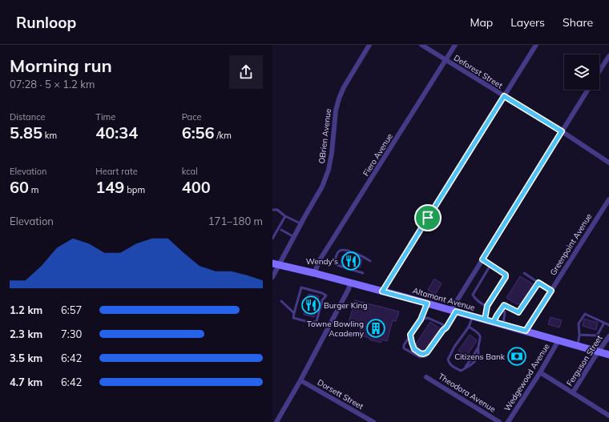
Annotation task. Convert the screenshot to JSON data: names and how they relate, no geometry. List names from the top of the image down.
{
  "streets": {
    "main road": ["Altamont Avenue"],
    "street": [
      "Deforest Street",
      "OBrien Avenue",
      "Fiero Avenue",
      "Greenpoint Avenue",
      "Ferguson Street",
      "Wedgewood Avenue",
      "Theodora Avenue",
      "Dorsett Street"
    ]
  },
  "crossings": [
    ["Deforest Street", "Fiero Avenue"],
    ["OBrien Avenue", "Altamont Avenue"],
    ["Fiero Avenue", "Altamont Avenue"],
    ["Greenpoint Avenue", "Altamont Avenue"],
    ["Altamont Avenue", "Ferguson Street"],
    ["Altamont Avenue", "Wedgewood Avenue"]
  ],
  "places": {
    "restaurant": ["Wendy's", "Burger King"],
    "building": ["Towne Bowling Academy"],
    "bank": ["Citizens Bank"]
  },
  "page": {
    "header": "Runloop",
    "nav": ["Map", "Layers", "Share"],
    "heading": ["Morning run", "07:28 · 5 × 1.2 km"],
    "stats": [
      ["Distance", "5.85 km"],
      ["Time", "40:34"],
      ["Pace", "6:56 /km"],
      ["Elevation", "60 m"],
      ["Heart rate", "149 bpm"],
      ["kcal", "400"]
    ],
    "chart": ["Elevation", "171–180 m"],
    "list": [
      {
        "name": "1.2 km",
        "note": "6:57"
      },
      {
        "name": "2.3 km",
        "note": "7:30"
      },
      {
        "name": "3.5 km",
        "note": "6:42"
      },
      {
        "name": "4.7 km",
        "note": "6:42"
      }
    ]
  }
}
